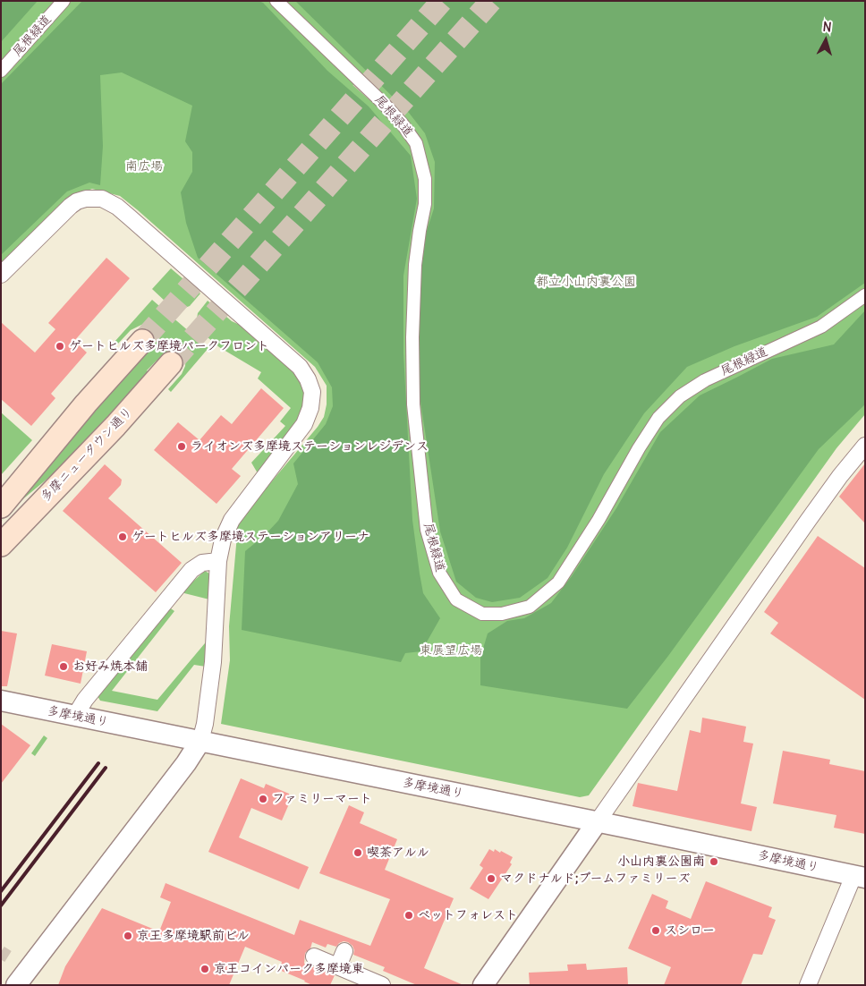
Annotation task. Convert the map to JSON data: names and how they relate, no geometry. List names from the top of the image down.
{
  "streets": {
    "main road": ["多摩ニュータウン通り"],
    "street": ["尾根緑道", "多摩境通り"]
  },
  "parks": ["南広場", "都立小山内裏公園", "東展望広場"],
  "places": [
    "ゲートヒルズ多摩境パークフロント",
    "ライオンズ多摩境ステーションレジデンス",
    "ゲートヒルズ多摩境ステーションアリーナ",
    "お好み焼本舗",
    "ファミリーマート",
    "喫茶アルル",
    "小山内裏公園南",
    "マクドナルド;ブームファミリーズ",
    "ペットフォレスト",
    "スシロー",
    "京王多摩境駅前ビル",
    "京王コインパーク多摩境東"
  ],
  "north": "top"
}
